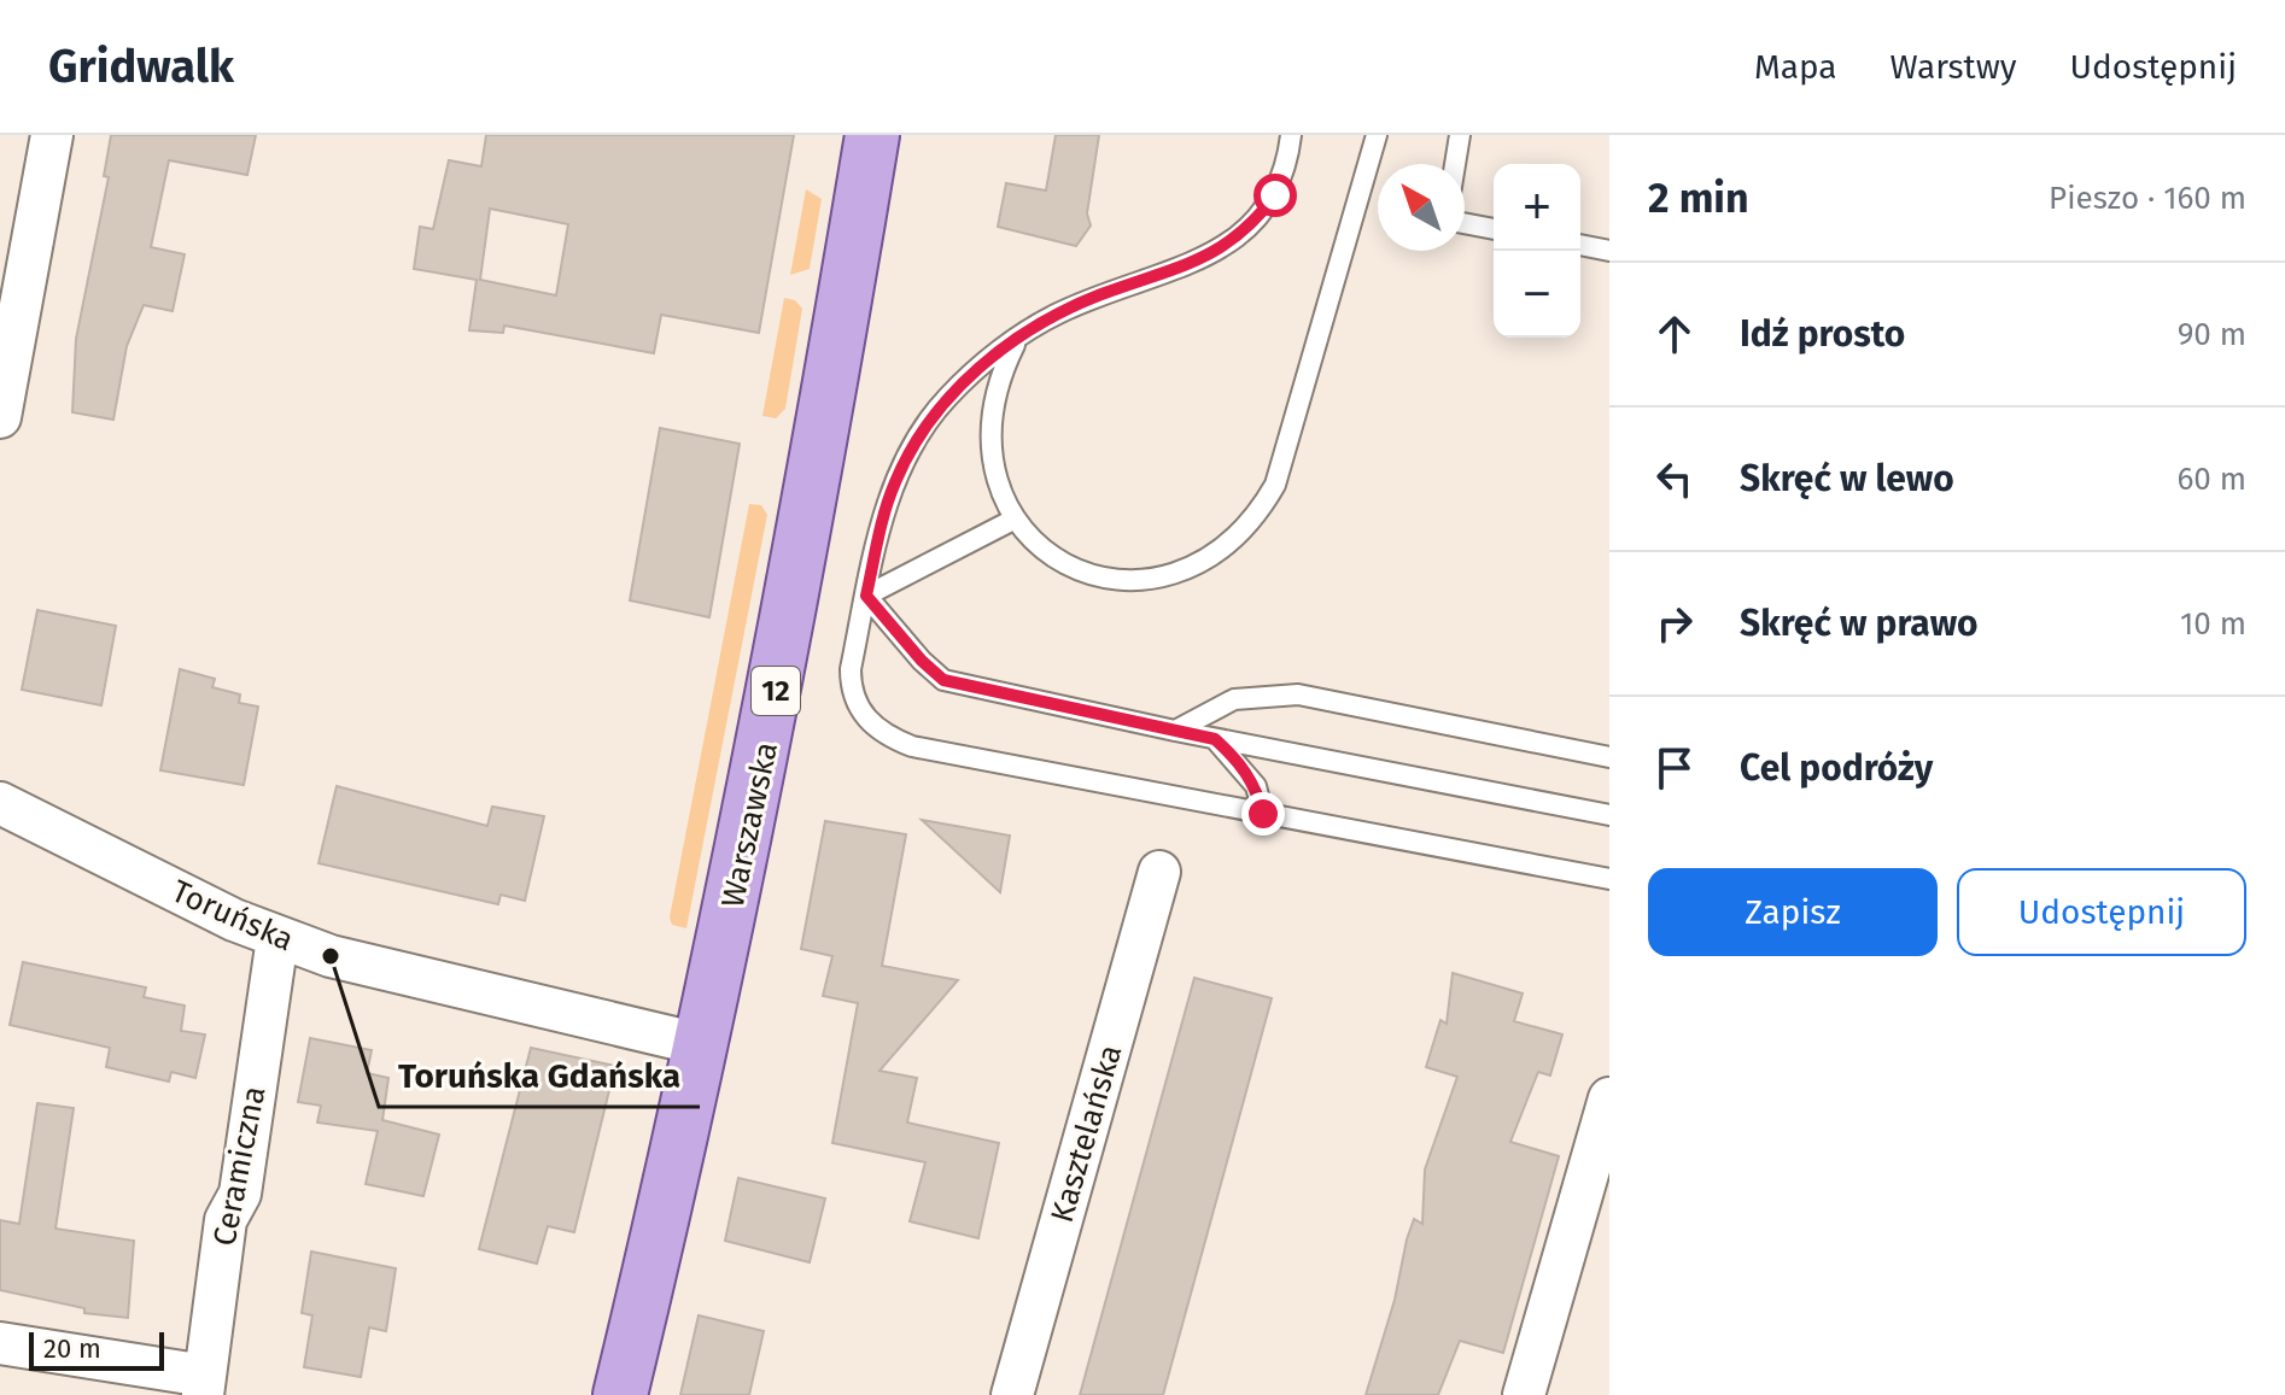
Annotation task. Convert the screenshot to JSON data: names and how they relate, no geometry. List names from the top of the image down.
{
  "streets": {
    "main road": ["12", "Warszawska"],
    "street": ["Toruńska", "Kasztelańska", "Ceramiczna"]
  },
  "crossings": [
    ["Warszawska", "Toruńska"],
    ["Toruńska", "Ceramiczna"]
  ],
  "places": ["Toruńska Gdańska"],
  "scale_bar": "20 m",
  "north": "top left",
  "page": {
    "header": "Gridwalk",
    "nav": ["Mapa", "Warstwy", "Udostępnij"],
    "heading": ["2 min", "Pieszo · 160 m"],
    "map_buttons": ["+", "−"],
    "list": [
      ["Idź prosto", "90 m"],
      ["Skręć w lewo", "60 m"],
      ["Skręć w prawo", "10 m"],
      "Cel podróży"
    ],
    "buttons": ["Zapisz", "Udostępnij"],
    "scale": "20 m"
  }
}
